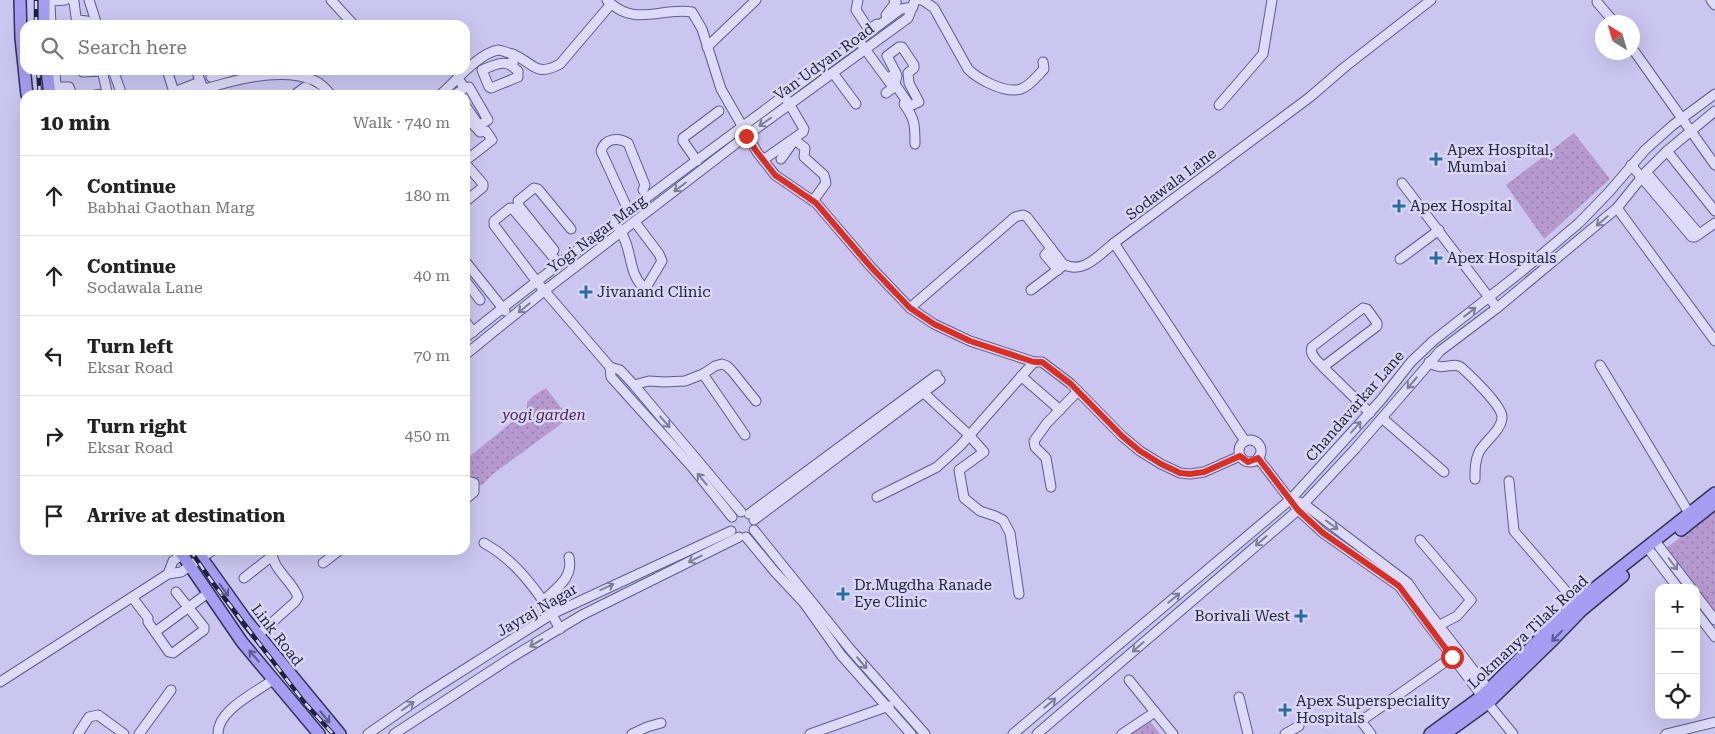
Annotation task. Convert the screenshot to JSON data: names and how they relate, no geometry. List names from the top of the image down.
{
  "streets": {
    "main road": ["Lokmanya Tilak Road", "Link Road"],
    "street": [
      "Van Udyan Road",
      "Sodawala Lane",
      "Yogi Nagar Marg",
      "Chandavarkar Lane",
      "Jayraj Nagar"
    ]
  },
  "crossings": [
    ["Van Udyan Road", "Yogi Nagar Marg"]
  ],
  "parks": ["yogi garden"],
  "places": {
    "health": [
      "Apex Hospital, Mumbai",
      "Apex Hospital",
      "Apex Hospitals",
      "Jivanand Clinic",
      "Dr.Mugdha Ranade Eye Clinic",
      "Borivali West",
      "Apex Superspeciality Hospitals"
    ]
  },
  "north": "top left",
  "page": {
    "search": "Search here",
    "heading": ["10 min", "Walk · 740 m"],
    "list": [
      ["Continue", "Babhai Gaothan Marg", "180 m"],
      ["Continue", "Sodawala Lane", "40 m"],
      ["Turn left", "Eksar Road", "70 m"],
      ["Turn right", "Eksar Road", "450 m"],
      "Arrive at destination"
    ],
    "map_buttons": ["+", "−"]
  }
}
